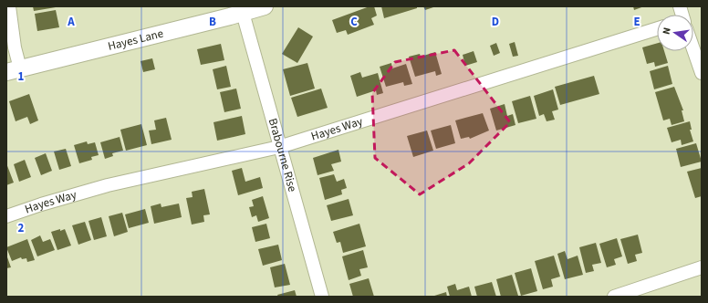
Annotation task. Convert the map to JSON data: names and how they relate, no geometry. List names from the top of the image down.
{
  "streets": {
    "main road": ["Hayes Lane"],
    "street": ["Hayes Way", "Brabourne Rise"]
  },
  "crossings": [
    ["Hayes Lane", "Brabourne Rise"],
    ["Hayes Way", "Brabourne Rise"]
  ],
  "north": "left",
  "grid": {
    "columns": [
      "A",
      "B",
      "C",
      "D",
      "E"
    ],
    "rows": ["1", "2"]
  }
}
